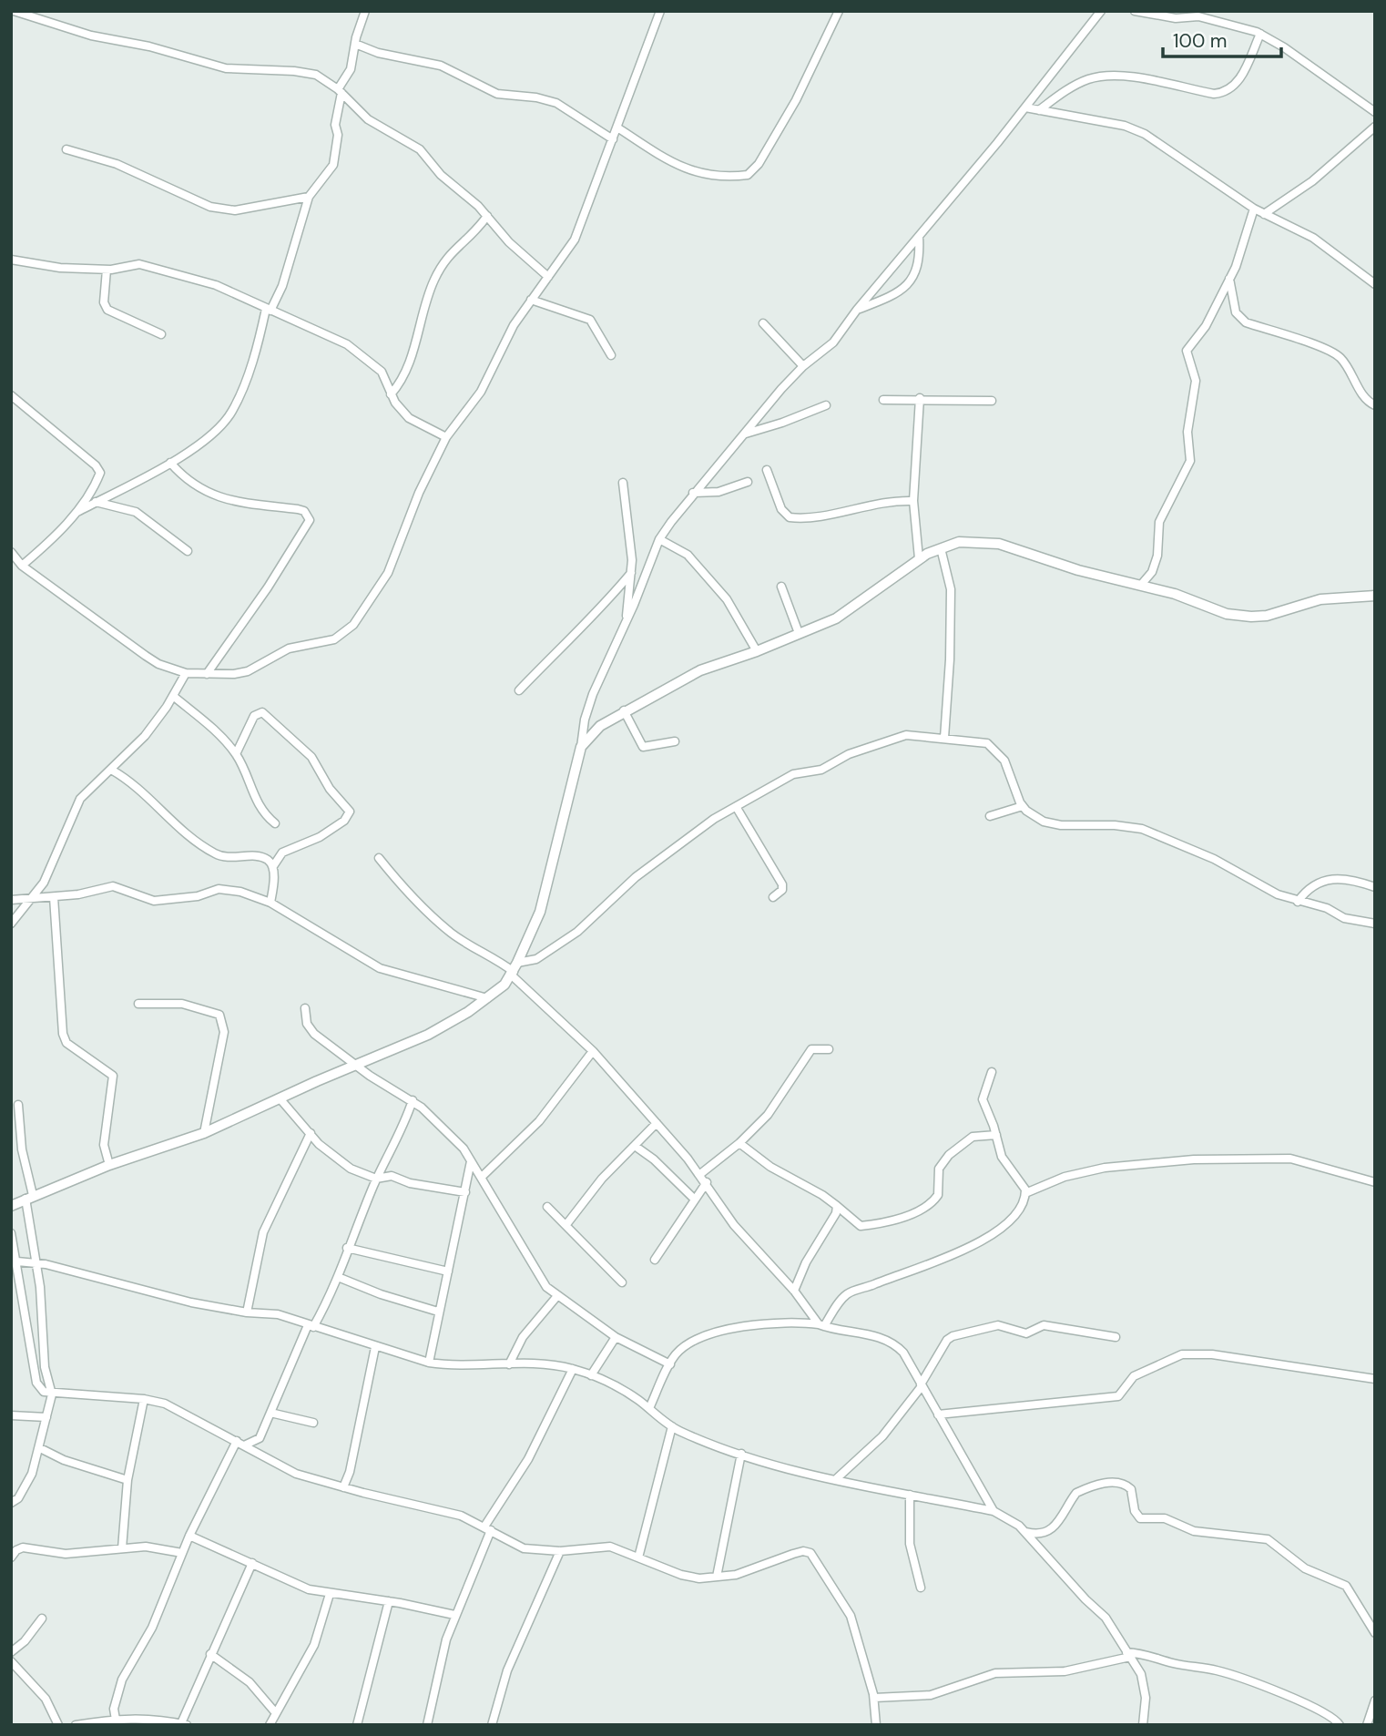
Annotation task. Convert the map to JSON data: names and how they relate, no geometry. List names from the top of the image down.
{
  "scale_bar": "100 m"
}
